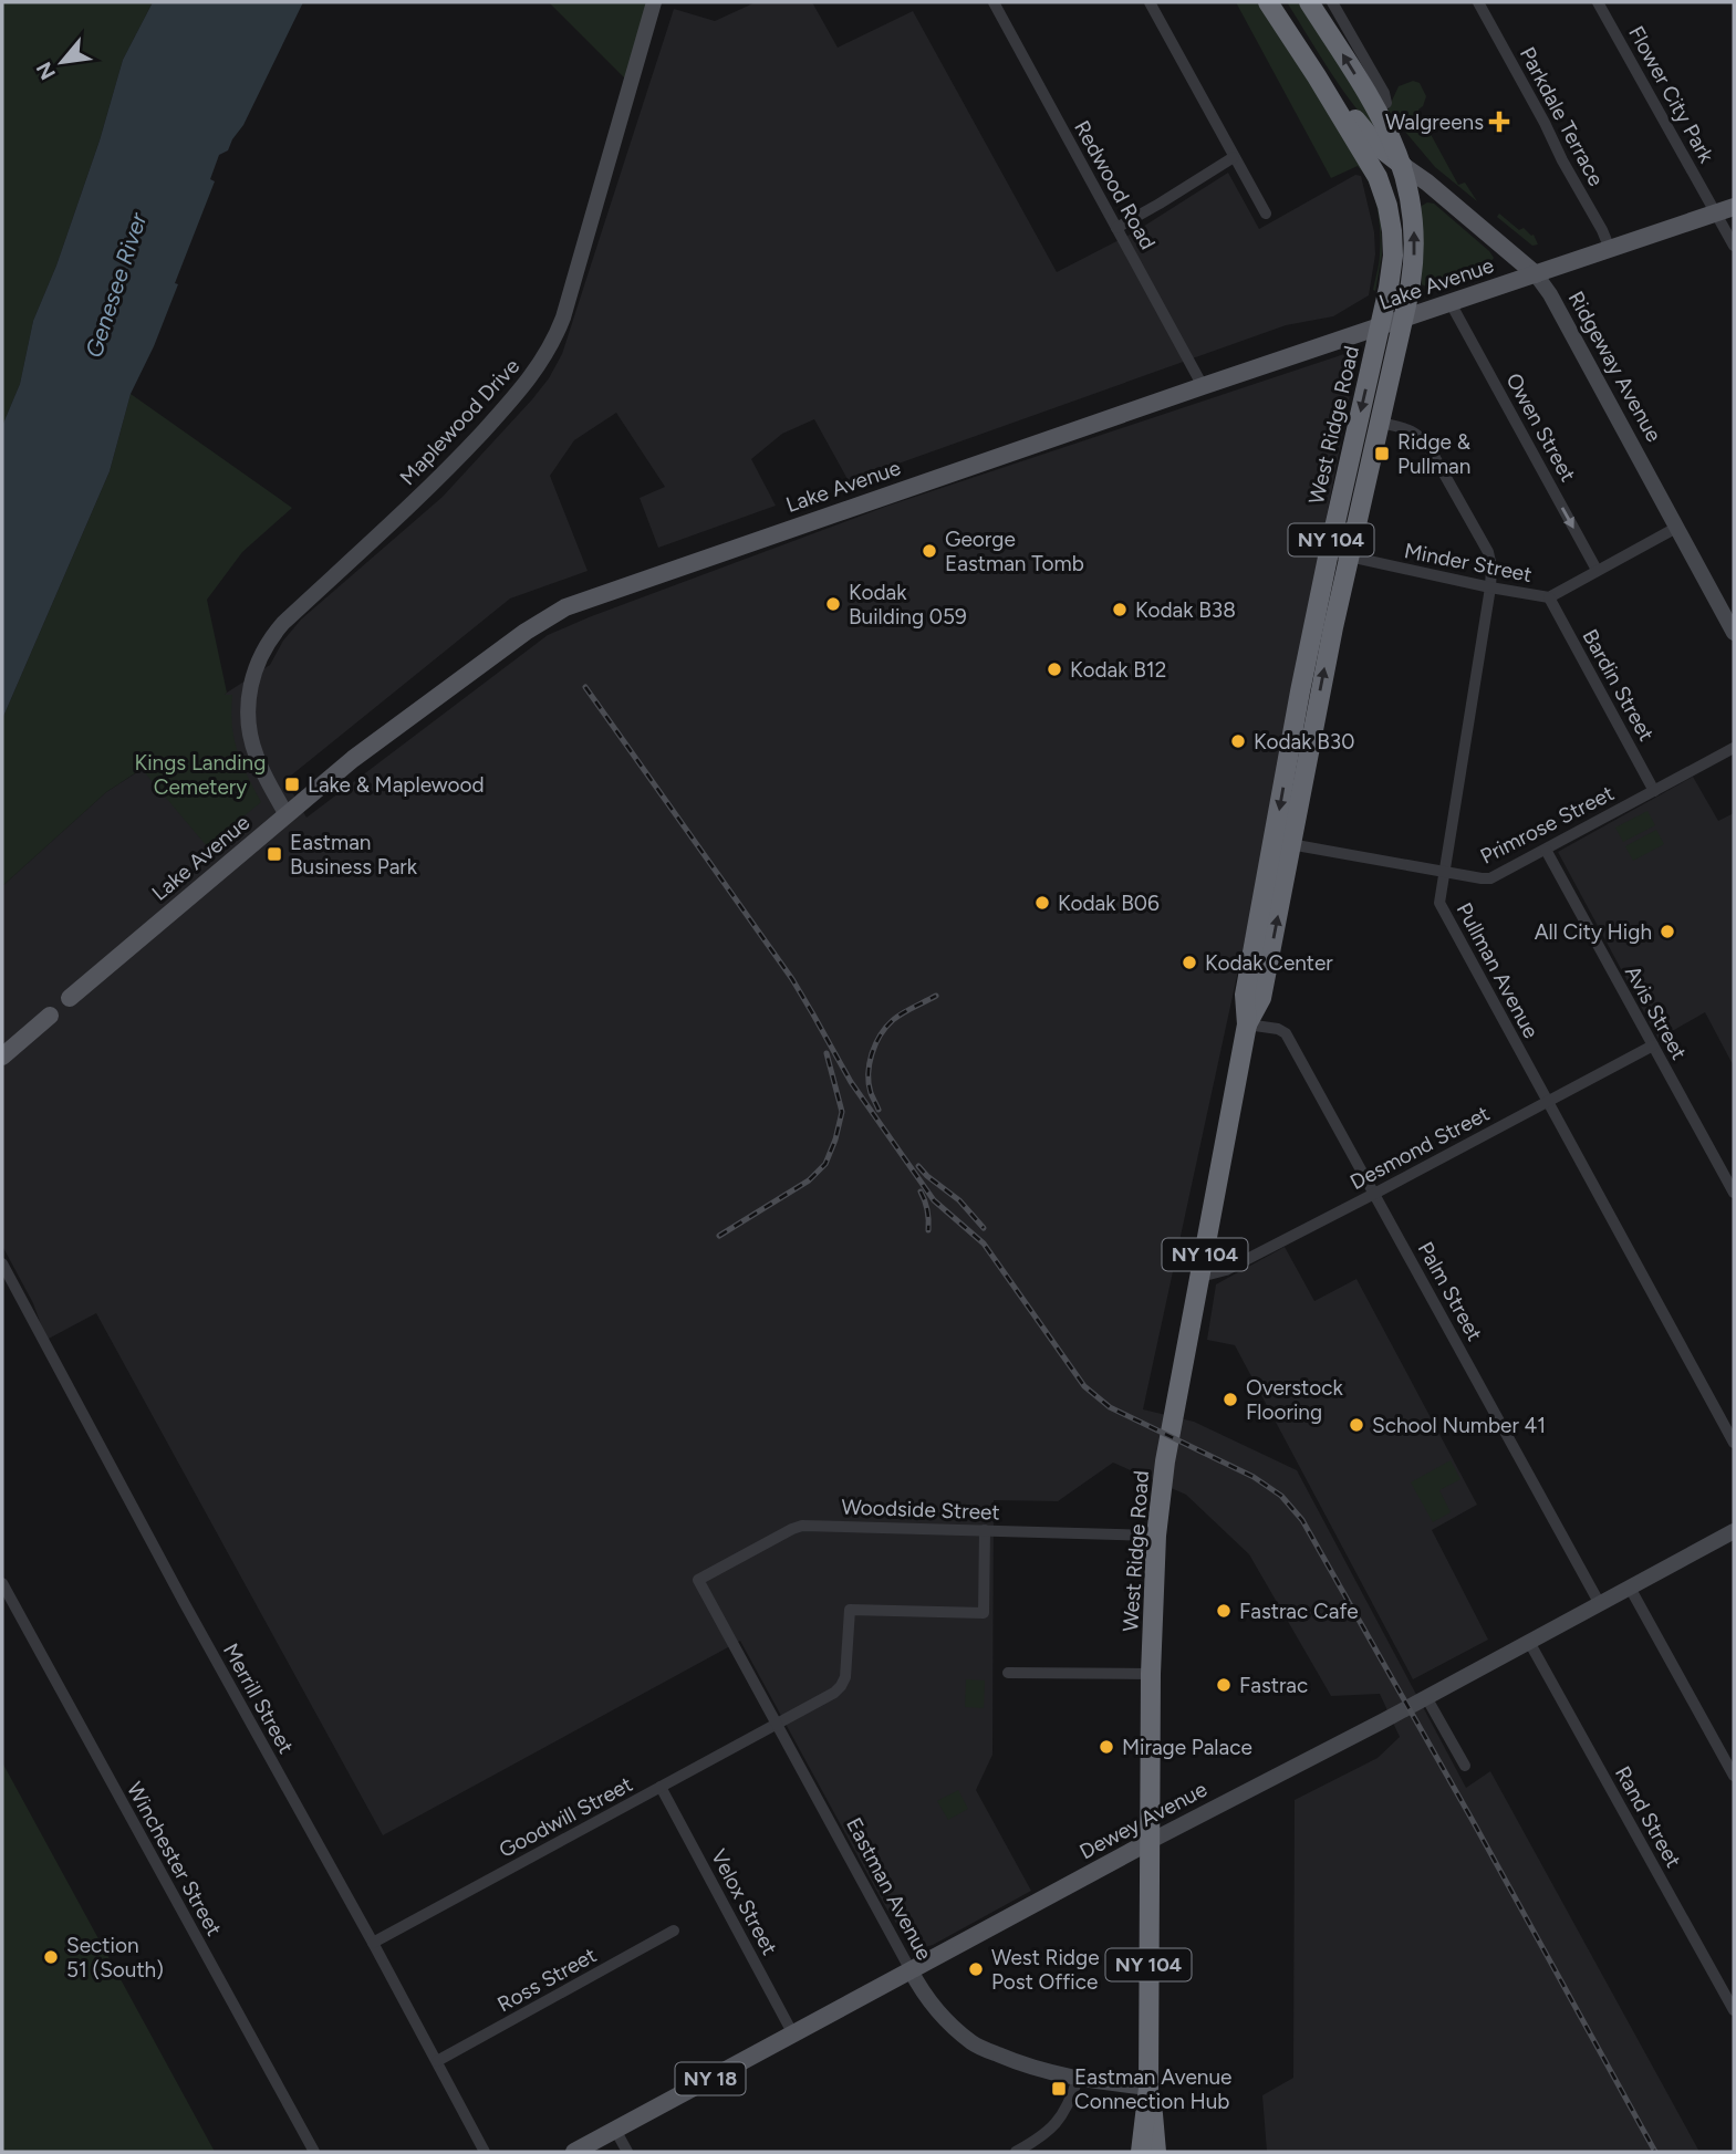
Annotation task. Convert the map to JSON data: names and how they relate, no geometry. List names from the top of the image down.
{
  "streets": {
    "highway": ["West Ridge Road", "NY 104"],
    "main road": [
      "Lake Avenue",
      "Ridgeway Avenue",
      "Dewey Avenue",
      "NY 18"
    ],
    "street": [
      "Flower City Park",
      "Parkdale Terrace",
      "Redwood Road",
      "Maplewood Drive",
      "Owen Street",
      "Minder Street",
      "Bardin Street",
      "Primrose Street",
      "Pullman Avenue",
      "Avis Street",
      "Desmond Street",
      "Palm Street",
      "Woodside Street",
      "Merrill Street",
      "Goodwill Street",
      "Rand Street",
      "Winchester Street",
      "Eastman Avenue",
      "Velox Street",
      "Ross Street"
    ]
  },
  "crossings": [
    ["Flower City Park", "Lake Avenue"],
    ["Parkdale Terrace", "Lake Avenue"],
    ["Redwood Road", "Lake Avenue"],
    ["Lake Avenue", "Ridgeway Avenue"],
    ["Lake Avenue", "Maplewood Drive"],
    ["Lake Avenue", "West Ridge Road"],
    ["Lake Avenue", "Owen Street"],
    ["Ridgeway Avenue", "West Ridge Road"],
    ["Ridgeway Avenue", "Minder Street"],
    ["West Ridge Road", "Minder Street"],
    ["West Ridge Road", "Primrose Street"],
    ["West Ridge Road", "Pullman Avenue"],
    ["West Ridge Road", "Desmond Street"],
    ["West Ridge Road", "Palm Street"],
    ["West Ridge Road", "Woodside Street"],
    ["West Ridge Road", "Dewey Avenue"],
    ["West Ridge Road", "Eastman Avenue"],
    ["Owen Street", "Minder Street"],
    ["Minder Street", "Bardin Street"],
    ["Minder Street", "Pullman Avenue"],
    ["Bardin Street", "Primrose Street"],
    ["Primrose Street", "Pullman Avenue"],
    ["Primrose Street", "Avis Street"],
    ["Pullman Avenue", "Desmond Street"],
    ["Avis Street", "Desmond Street"],
    ["Desmond Street", "Palm Street"],
    ["Palm Street", "Dewey Avenue"],
    ["Woodside Street", "Goodwill Street"],
    ["Woodside Street", "Eastman Avenue"],
    ["Merrill Street", "Goodwill Street"],
    ["Merrill Street", "Ross Street"],
    ["Goodwill Street", "Eastman Avenue"],
    ["Goodwill Street", "Velox Street"],
    ["Rand Street", "Dewey Avenue"],
    ["Dewey Avenue", "Eastman Avenue"],
    ["Dewey Avenue", "Velox Street"]
  ],
  "one_way": ["Owen Street"],
  "water": ["Genesee River"],
  "parks": ["Kings Landing Cemetery"],
  "places": {
    "health": ["Walgreens"],
    "transit": [
      "Ridge & Pullman",
      "Lake & Maplewood",
      "Eastman Business Park",
      "Eastman Avenue Connection Hub"
    ],
    "other": [
      "George Eastman Tomb",
      "Kodak Building 059",
      "Kodak B38",
      "Kodak B12",
      "Kodak B30",
      "Kodak B06",
      "All City High",
      "Kodak Center",
      "Overstock Flooring",
      "School Number 41",
      "Fastrac Cafe",
      "Fastrac",
      "Mirage Palace",
      "Section 51 (South)",
      "West Ridge Post Office"
    ]
  },
  "north": "bottom left"
}
